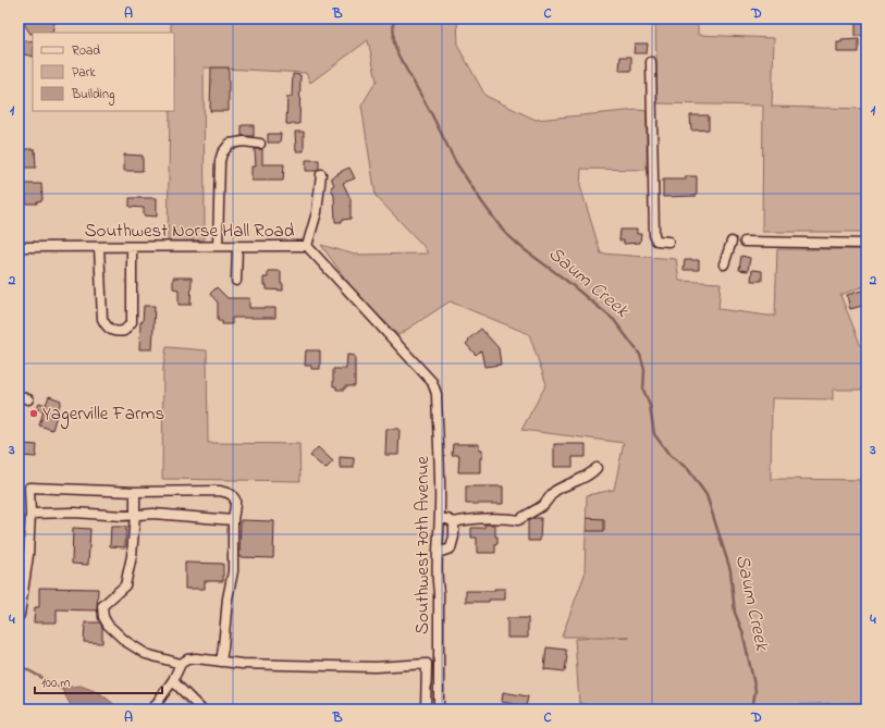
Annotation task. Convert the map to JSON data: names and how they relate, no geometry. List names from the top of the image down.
{
  "streets": {
    "street": ["Southwest Norse Hall Road", "Southwest 70th Avenue"]
  },
  "crossings": [
    ["Southwest Norse Hall Road", "Southwest 70th Avenue"]
  ],
  "water": ["Saum Creek"],
  "places": ["Yagerville Farms"],
  "legend": ["Road", "Park", "Building"],
  "scale_bar": "100 m",
  "grid": {
    "columns": [
      "A",
      "B",
      "C",
      "D"
    ],
    "rows": [
      "1",
      "2",
      "3",
      "4"
    ]
  }
}
